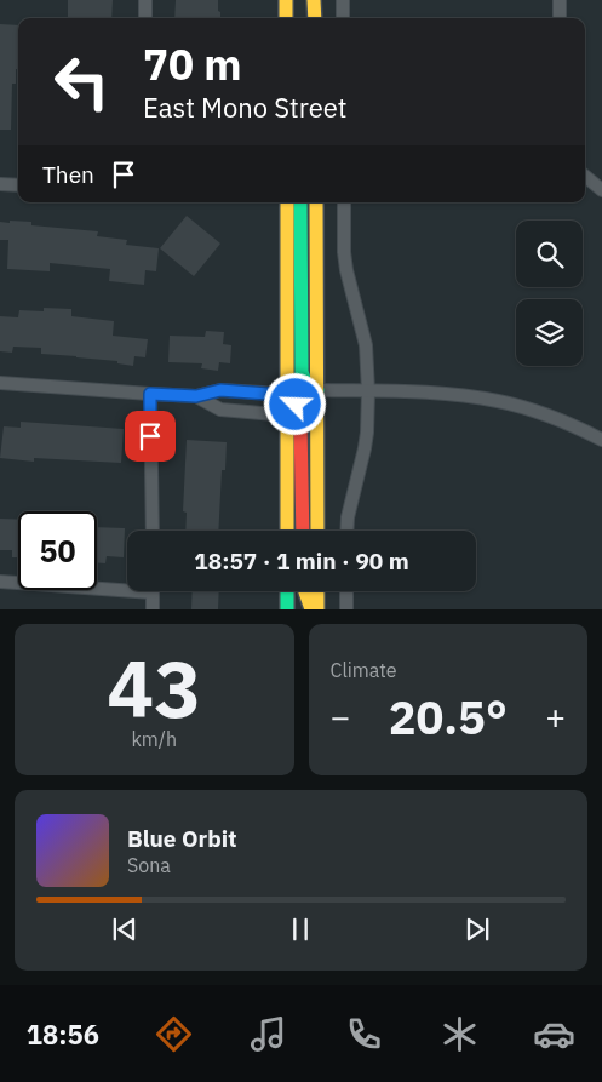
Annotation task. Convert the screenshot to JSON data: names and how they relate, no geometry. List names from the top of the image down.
{
  "page": {
    "turn": ["70 m", "East Mono Street"],
    "then": "Then",
    "limit": "50",
    "trip": "18:57 · 1 min · 90 m",
    "tile": [
      ["43", "km/h"],
      "Climate"
    ],
    "heat": ["−", "20.5°", "+"],
    "song": ["Blue Orbit", "Sona"],
    "tabs": "18:56"
  }
}
